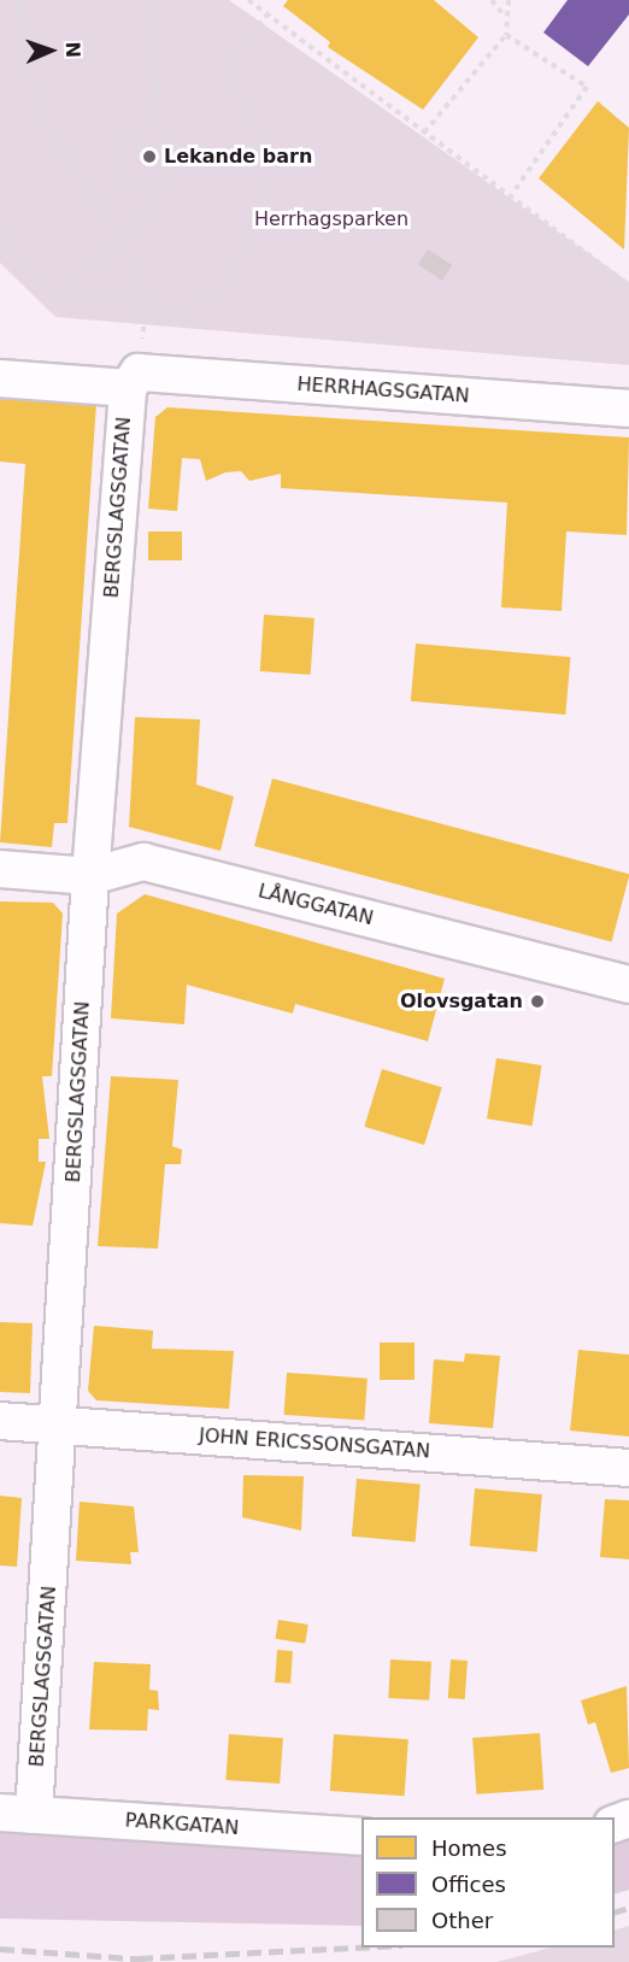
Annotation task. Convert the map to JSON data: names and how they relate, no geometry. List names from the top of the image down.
{
  "streets": {
    "street": [
      "HERRHAGSGATAN",
      "BERGSLAGSGATAN",
      "LÅNGGATAN",
      "JOHN ERICSSONSGATAN",
      "PARKGATAN"
    ]
  },
  "crossings": [
    ["HERRHAGSGATAN", "BERGSLAGSGATAN"],
    ["BERGSLAGSGATAN", "LÅNGGATAN"],
    ["BERGSLAGSGATAN", "JOHN ERICSSONSGATAN"],
    ["BERGSLAGSGATAN", "PARKGATAN"]
  ],
  "parks": ["Herrhagsparken"],
  "places": ["Lekande barn", "Olovsgatan"],
  "legend": ["Homes", "Offices", "Other"],
  "north": "right"
}
